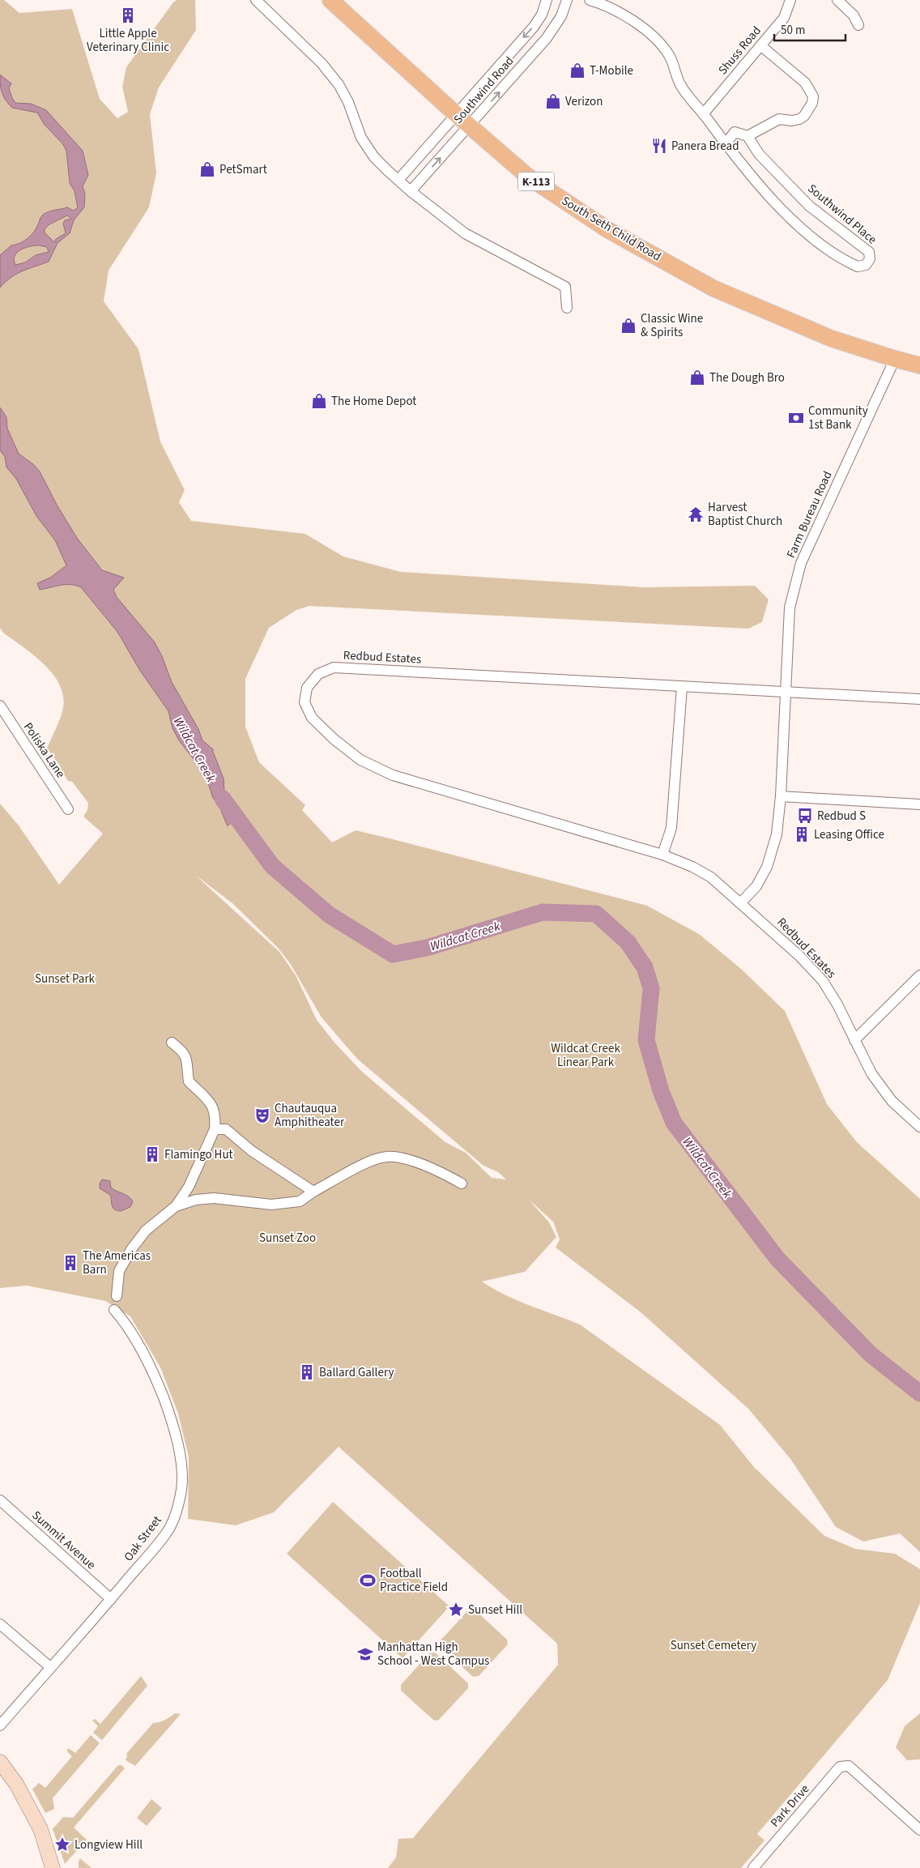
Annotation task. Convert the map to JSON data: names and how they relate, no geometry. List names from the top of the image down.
{
  "streets": {
    "main road": ["K-113", "South Seth Child Road"],
    "street": [
      "Shuss Road",
      "Southwind Road",
      "Southwind Place",
      "Farm Bureau Road",
      "Redbud Estates",
      "Poliska Lane",
      "Oak Street",
      "Summit Avenue",
      "Park Drive"
    ]
  },
  "crossings": [
    ["Shuss Road", "Southwind Place"],
    ["Southwind Road", "South Seth Child Road"],
    ["South Seth Child Road", "Farm Bureau Road"],
    ["Farm Bureau Road", "Redbud Estates"],
    ["Oak Street", "Summit Avenue"]
  ],
  "water": ["Wildcat Creek"],
  "parks": [
    "Sunset Park",
    "Wildcat Creek Linear Park",
    "Sunset Zoo",
    "Sunset Cemetery"
  ],
  "places": {
    "building": [
      "Little Apple Veterinary Clinic",
      "Leasing Office",
      "Flamingo Hut",
      "The Americas Barn",
      "Ballard Gallery"
    ],
    "shop": [
      "T-Mobile",
      "Verizon",
      "PetSmart",
      "Classic Wine & Spirits",
      "The Dough Bro",
      "The Home Depot"
    ],
    "restaurant": ["Panera Bread"],
    "bank": ["Community 1st Bank"],
    "temple": ["Harvest Baptist Church"],
    "bus stop": ["Redbud S"],
    "theatre": ["Chautauqua Amphitheater"],
    "sports": ["Football Practice Field"],
    "place": ["Sunset Hill", "Longview Hill"],
    "school or university": ["Manhattan High School - West Campus"]
  },
  "scale_bar": "50 m"
}
